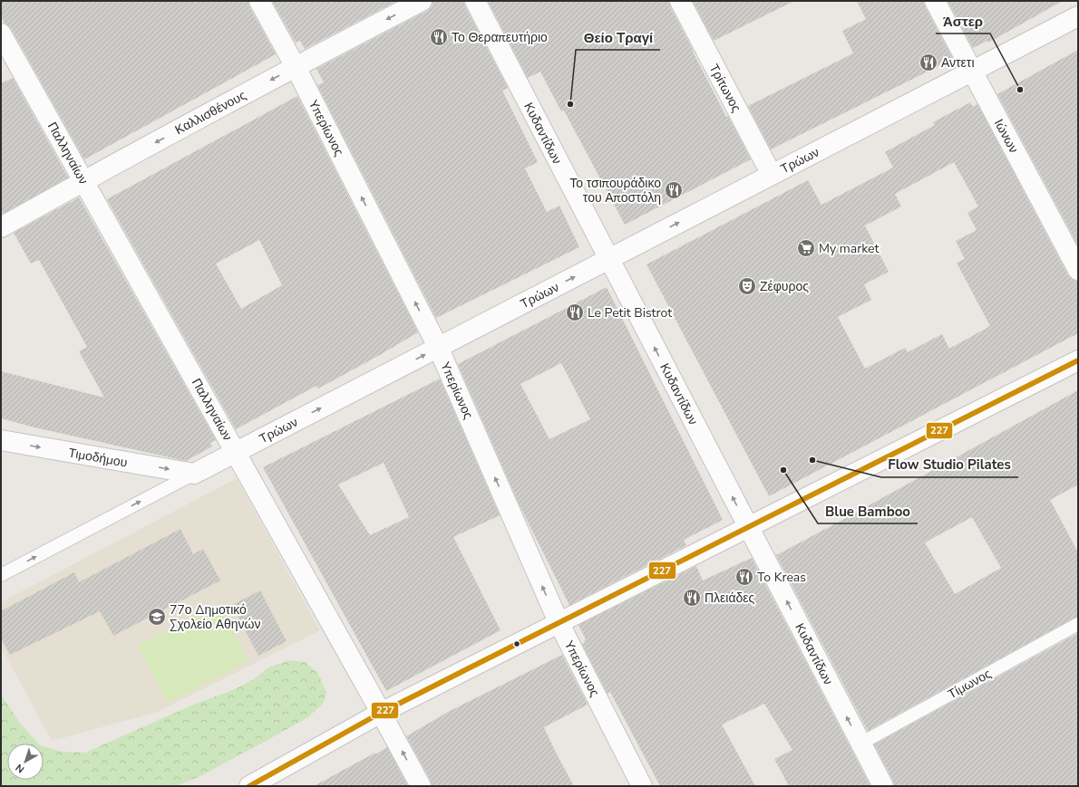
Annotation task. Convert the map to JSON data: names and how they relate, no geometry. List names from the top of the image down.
{
  "streets": {
    "street": [
      "Τρίτωνος",
      "Καλλισθένους",
      "Υπερίωνος",
      "Κυδαντίδων",
      "Ιώνων",
      "Παλληναίων",
      "Τρώων",
      "Τιμοδήμου"
    ],
    "lane": ["Τίμωνος"]
  },
  "crossings": [
    ["Τρίτωνος", "Τρώων"],
    ["Καλλισθένους", "Υπερίωνος"],
    ["Καλλισθένους", "Παλληναίων"],
    ["Υπερίωνος", "Τρώων"],
    ["Κυδαντίδων", "Τρώων"],
    ["Κυδαντίδων", "Τίμωνος"],
    ["Ιώνων", "Τρώων"],
    ["Παλληναίων", "Τρώων"],
    ["Τρώων", "Τιμοδήμου"]
  ],
  "one_way": [
    "Καλλισθένους",
    "Υπερίωνος",
    "Κυδαντίδων",
    "Τρώων",
    "Τιμοδήμου"
  ],
  "places": {
    "restaurant": [
      "Το Θεραπευτήριο",
      "Αντετι",
      "Το τσιπουράδικο του Αποστόλη",
      "Le Petit Bistrot",
      "To Kreas",
      "Πλειάδες"
    ],
    "other": [
      "Άστερ",
      "Θείο Tραγί",
      "Flow Studio Pilates",
      "Blue Bamboo"
    ],
    "supermarket": ["My market"],
    "theatre": ["Ζέφυρος"],
    "school or university": ["77ο Δημοτικό Σχολείο Αθηνών"]
  },
  "lines": ["transit line 227"],
  "north": "bottom left"
}
